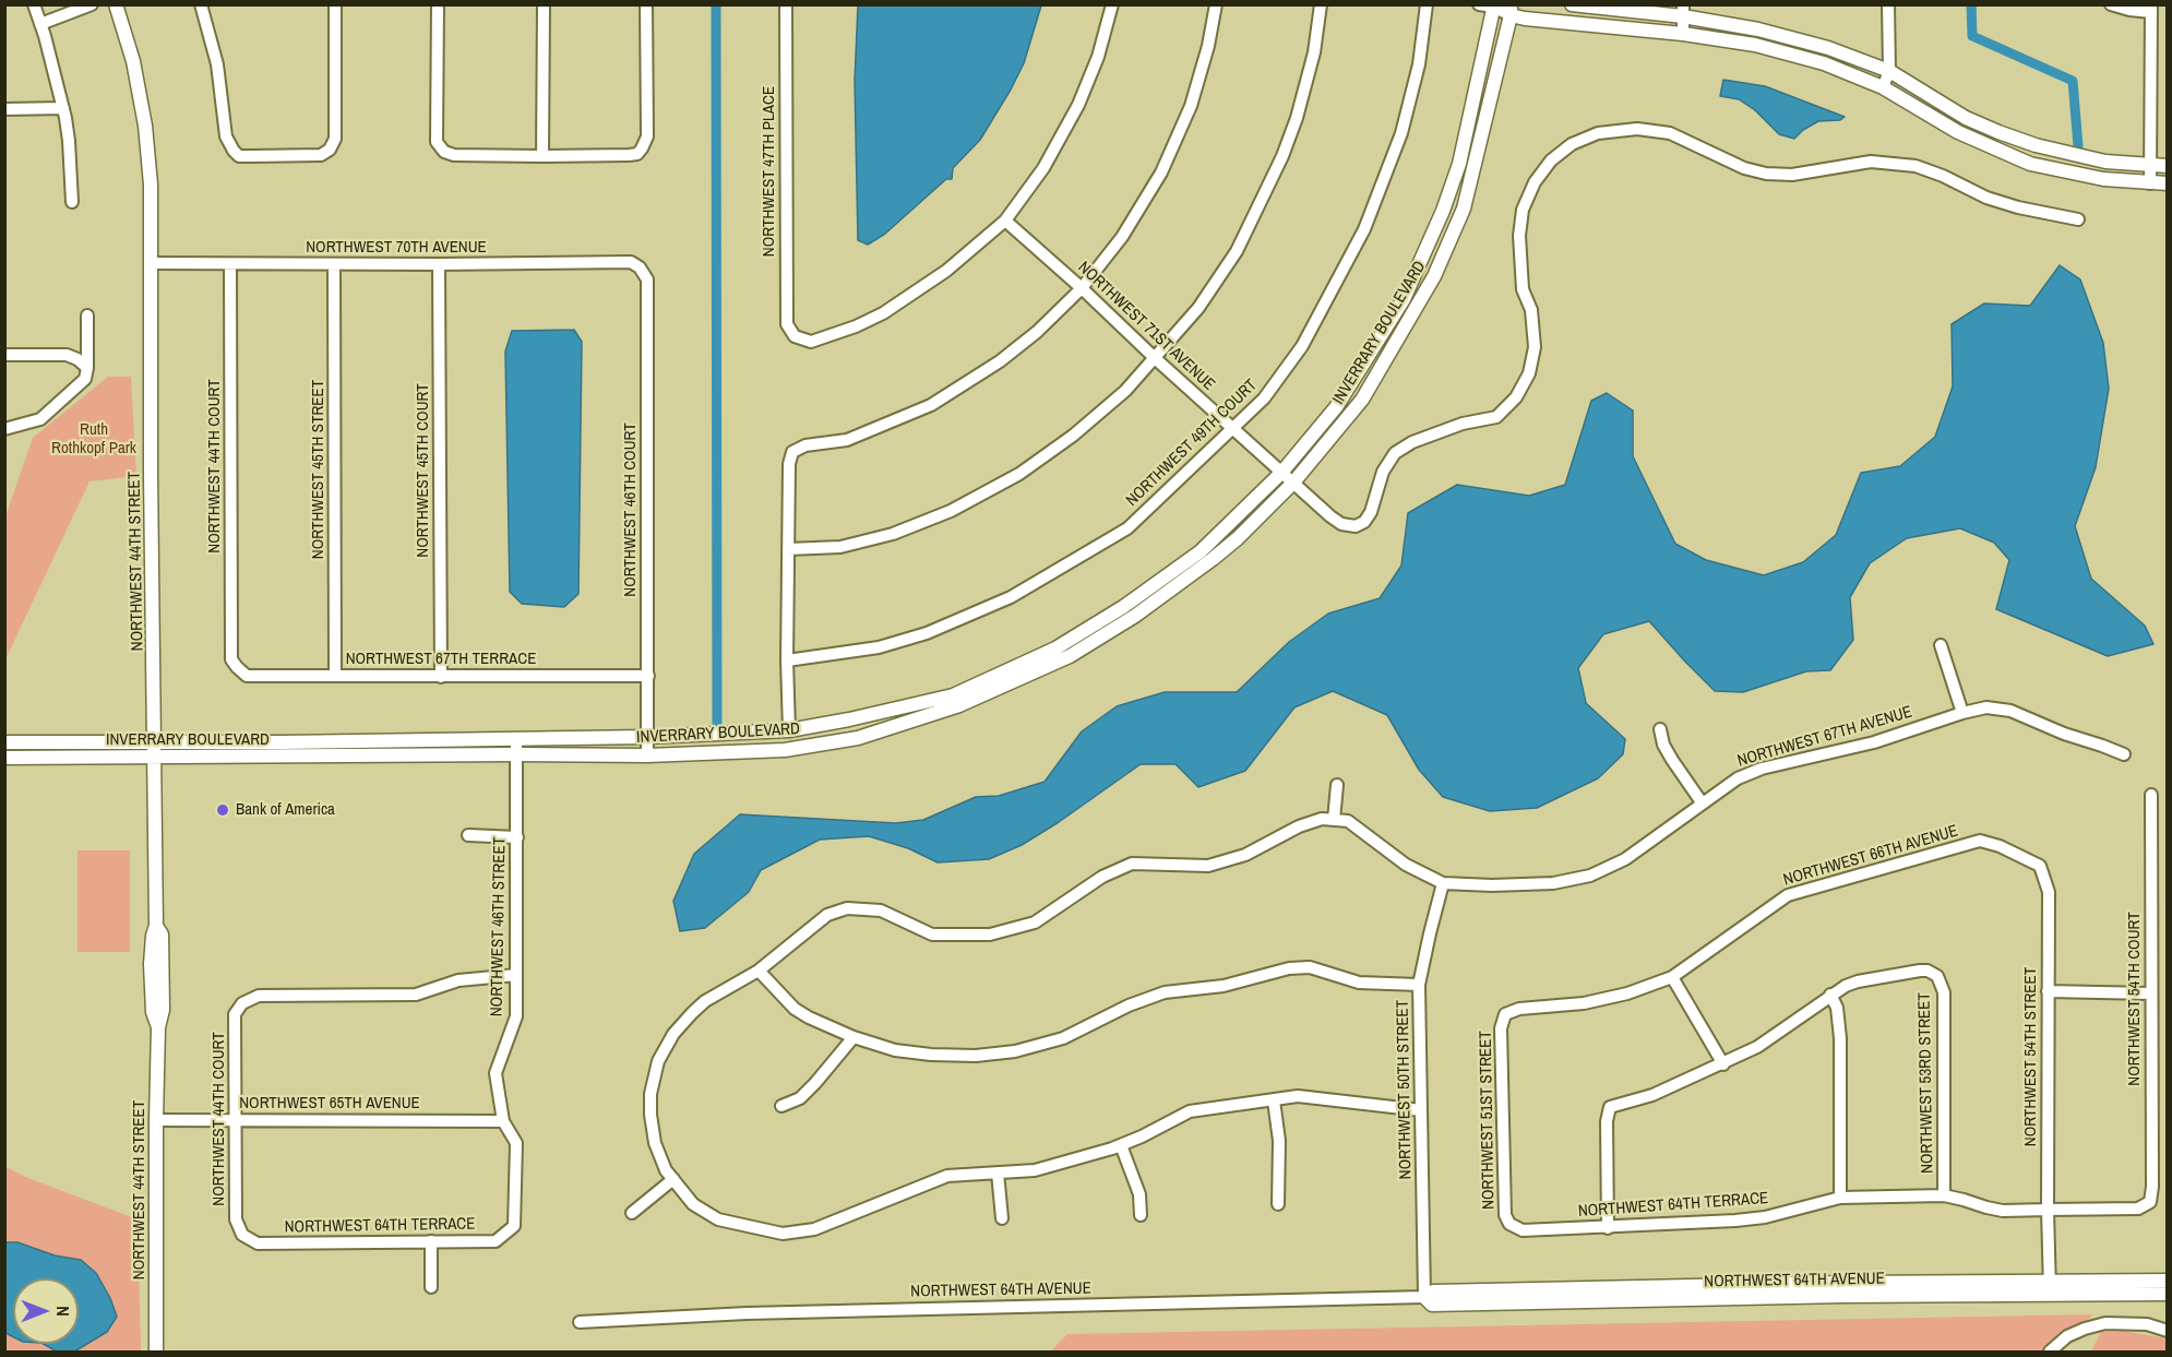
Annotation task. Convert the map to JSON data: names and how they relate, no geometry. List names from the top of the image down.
{
  "streets": {
    "street": [
      "NORTHWEST 47TH PLACE",
      "NORTHWEST 70TH AVENUE",
      "NORTHWEST 71ST AVENUE",
      "INVERRARY BOULEVARD",
      "NORTHWEST 49TH COURT",
      "NORTHWEST 44TH COURT",
      "NORTHWEST 45TH STREET",
      "NORTHWEST 45TH COURT",
      "NORTHWEST 46TH COURT",
      "NORTHWEST 44TH STREET",
      "NORTHWEST 67TH TERRACE",
      "NORTHWEST 67TH AVENUE",
      "NORTHWEST 66TH AVENUE",
      "NORTHWEST 46TH STREET",
      "NORTHWEST 54TH COURT",
      "NORTHWEST 54TH STREET",
      "NORTHWEST 53RD STREET",
      "NORTHWEST 50TH STREET",
      "NORTHWEST 65TH AVENUE",
      "NORTHWEST 51ST STREET",
      "NORTHWEST 64TH TERRACE",
      "NORTHWEST 64TH AVENUE"
    ]
  },
  "crossings": [
    ["NORTHWEST 47TH PLACE", "NORTHWEST 71ST AVENUE"],
    ["NORTHWEST 70TH AVENUE", "NORTHWEST 44TH COURT"],
    ["NORTHWEST 70TH AVENUE", "NORTHWEST 45TH STREET"],
    ["NORTHWEST 70TH AVENUE", "NORTHWEST 45TH COURT"],
    ["NORTHWEST 70TH AVENUE", "NORTHWEST 46TH COURT"],
    ["NORTHWEST 70TH AVENUE", "NORTHWEST 44TH STREET"],
    ["NORTHWEST 71ST AVENUE", "INVERRARY BOULEVARD"],
    ["NORTHWEST 71ST AVENUE", "NORTHWEST 49TH COURT"],
    ["INVERRARY BOULEVARD", "NORTHWEST 46TH COURT"],
    ["INVERRARY BOULEVARD", "NORTHWEST 44TH STREET"],
    ["INVERRARY BOULEVARD", "NORTHWEST 46TH STREET"],
    ["NORTHWEST 44TH COURT", "NORTHWEST 67TH TERRACE"],
    ["NORTHWEST 44TH COURT", "NORTHWEST 46TH STREET"],
    ["NORTHWEST 44TH COURT", "NORTHWEST 65TH AVENUE"],
    ["NORTHWEST 44TH COURT", "NORTHWEST 64TH TERRACE"],
    ["NORTHWEST 45TH STREET", "NORTHWEST 67TH TERRACE"],
    ["NORTHWEST 45TH COURT", "NORTHWEST 67TH TERRACE"],
    ["NORTHWEST 46TH COURT", "NORTHWEST 67TH TERRACE"],
    ["NORTHWEST 44TH STREET", "NORTHWEST 65TH AVENUE"],
    ["NORTHWEST 67TH AVENUE", "NORTHWEST 50TH STREET"],
    ["NORTHWEST 66TH AVENUE", "NORTHWEST 54TH STREET"],
    ["NORTHWEST 66TH AVENUE", "NORTHWEST 51ST STREET"],
    ["NORTHWEST 46TH STREET", "NORTHWEST 65TH AVENUE"],
    ["NORTHWEST 46TH STREET", "NORTHWEST 64TH TERRACE"],
    ["NORTHWEST 54TH COURT", "NORTHWEST 64TH TERRACE"],
    ["NORTHWEST 54TH STREET", "NORTHWEST 64TH TERRACE"],
    ["NORTHWEST 54TH STREET", "NORTHWEST 64TH AVENUE"],
    ["NORTHWEST 53RD STREET", "NORTHWEST 64TH TERRACE"],
    ["NORTHWEST 50TH STREET", "NORTHWEST 64TH AVENUE"],
    ["NORTHWEST 51ST STREET", "NORTHWEST 64TH TERRACE"]
  ],
  "parks": ["Ruth Rothkopf Park"],
  "places": ["Bank of America"],
  "north": "right"
}
